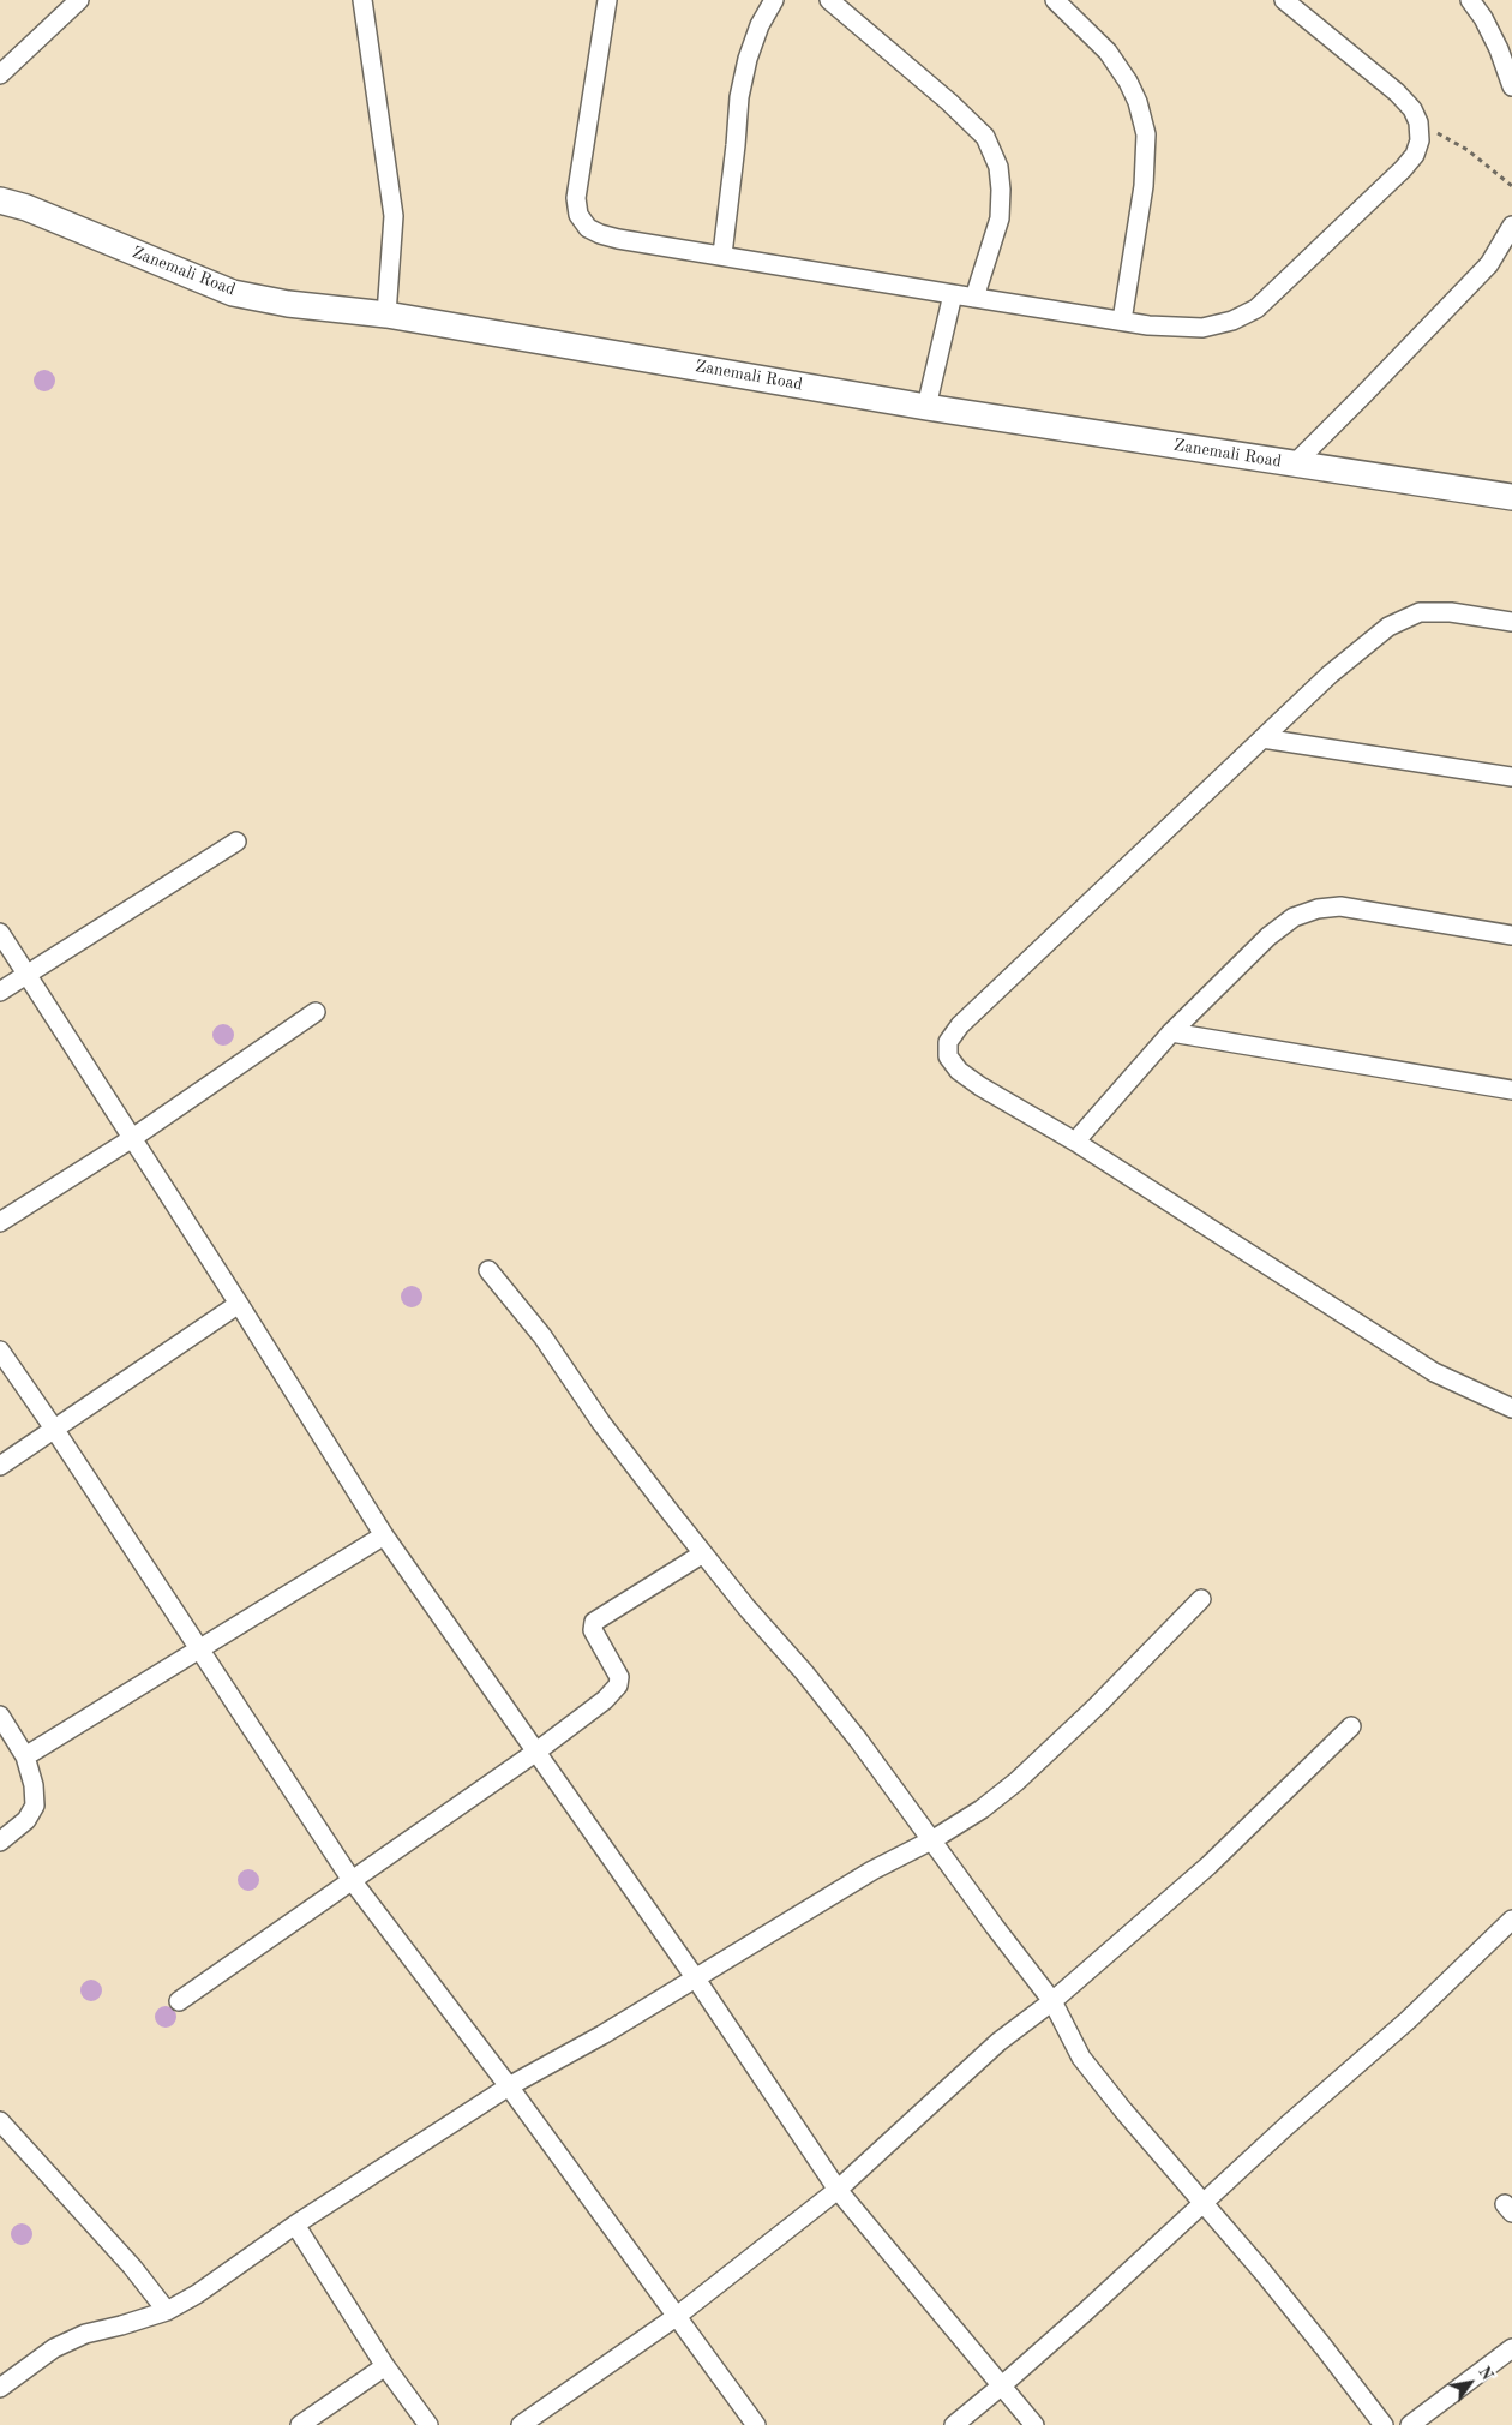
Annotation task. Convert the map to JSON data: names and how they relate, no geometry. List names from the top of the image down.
{
  "streets": {
    "street": ["Zanemali Road"]
  },
  "north": "top right"
}
